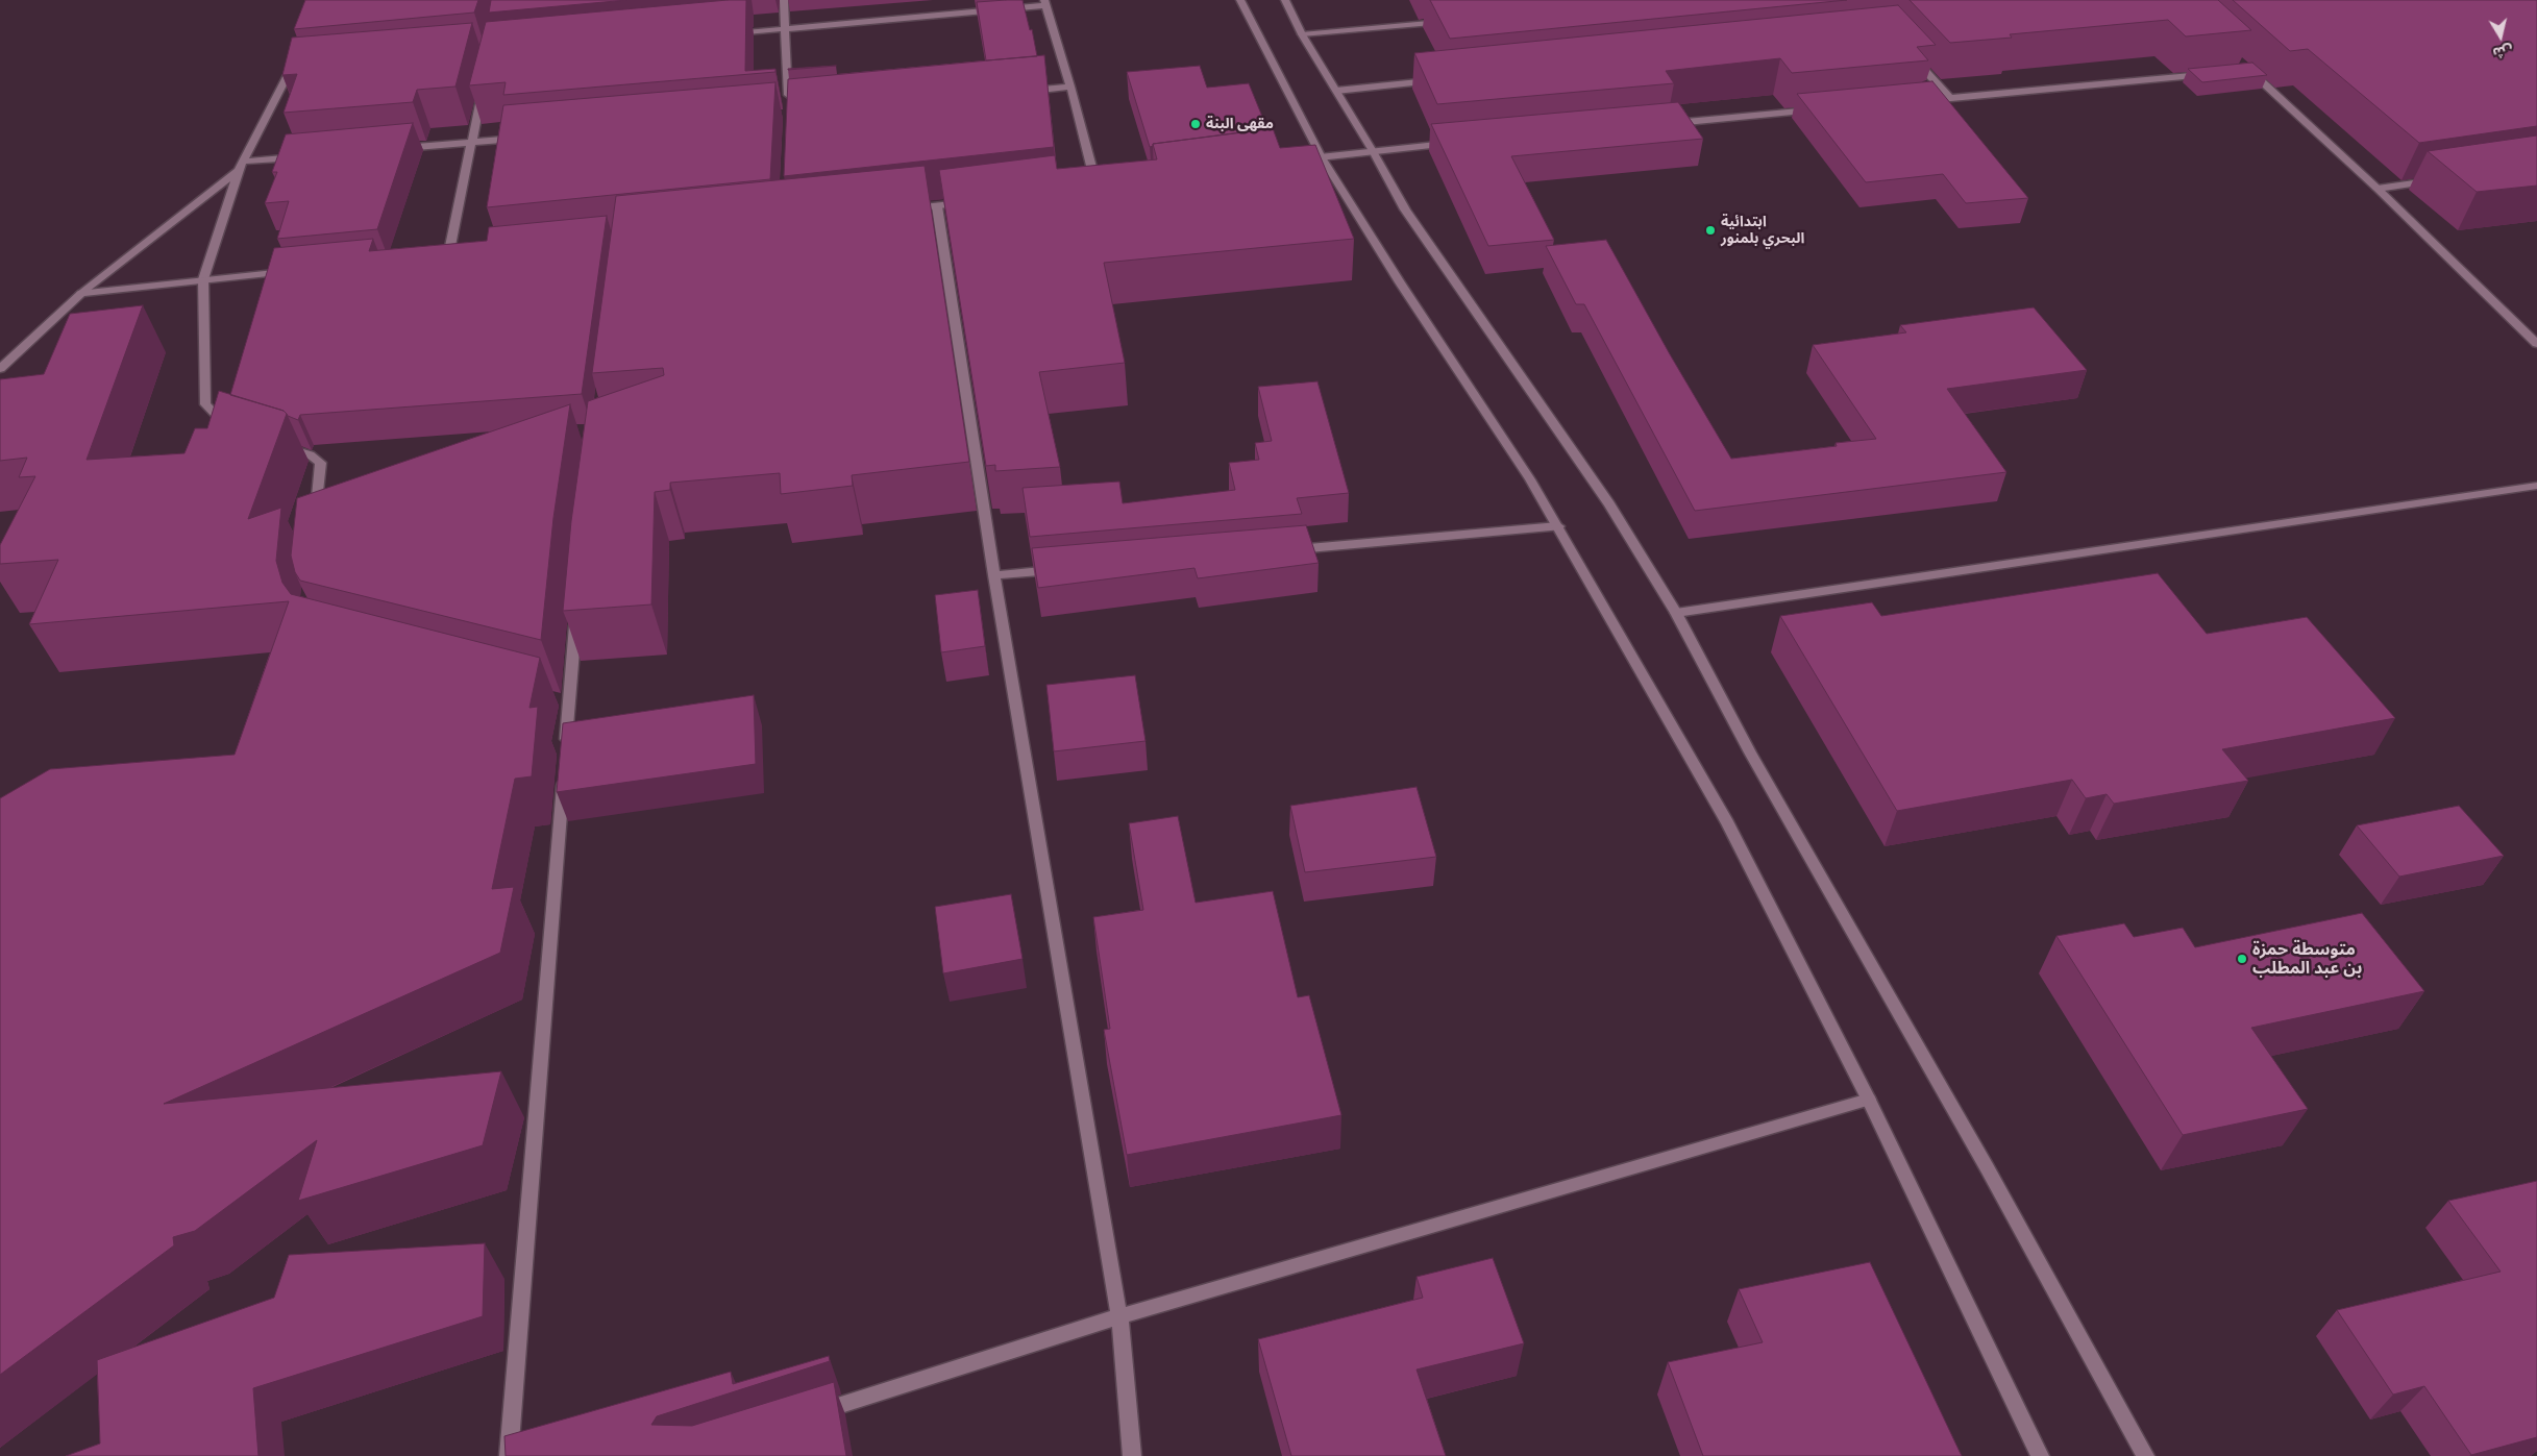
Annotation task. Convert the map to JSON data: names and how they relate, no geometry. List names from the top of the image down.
{
  "places": ["مقهى البنة", "ابتدائية البحري بلمنور", "متوسطة حمزة بن عبد المطلب"],
  "north": "bottom"
}
